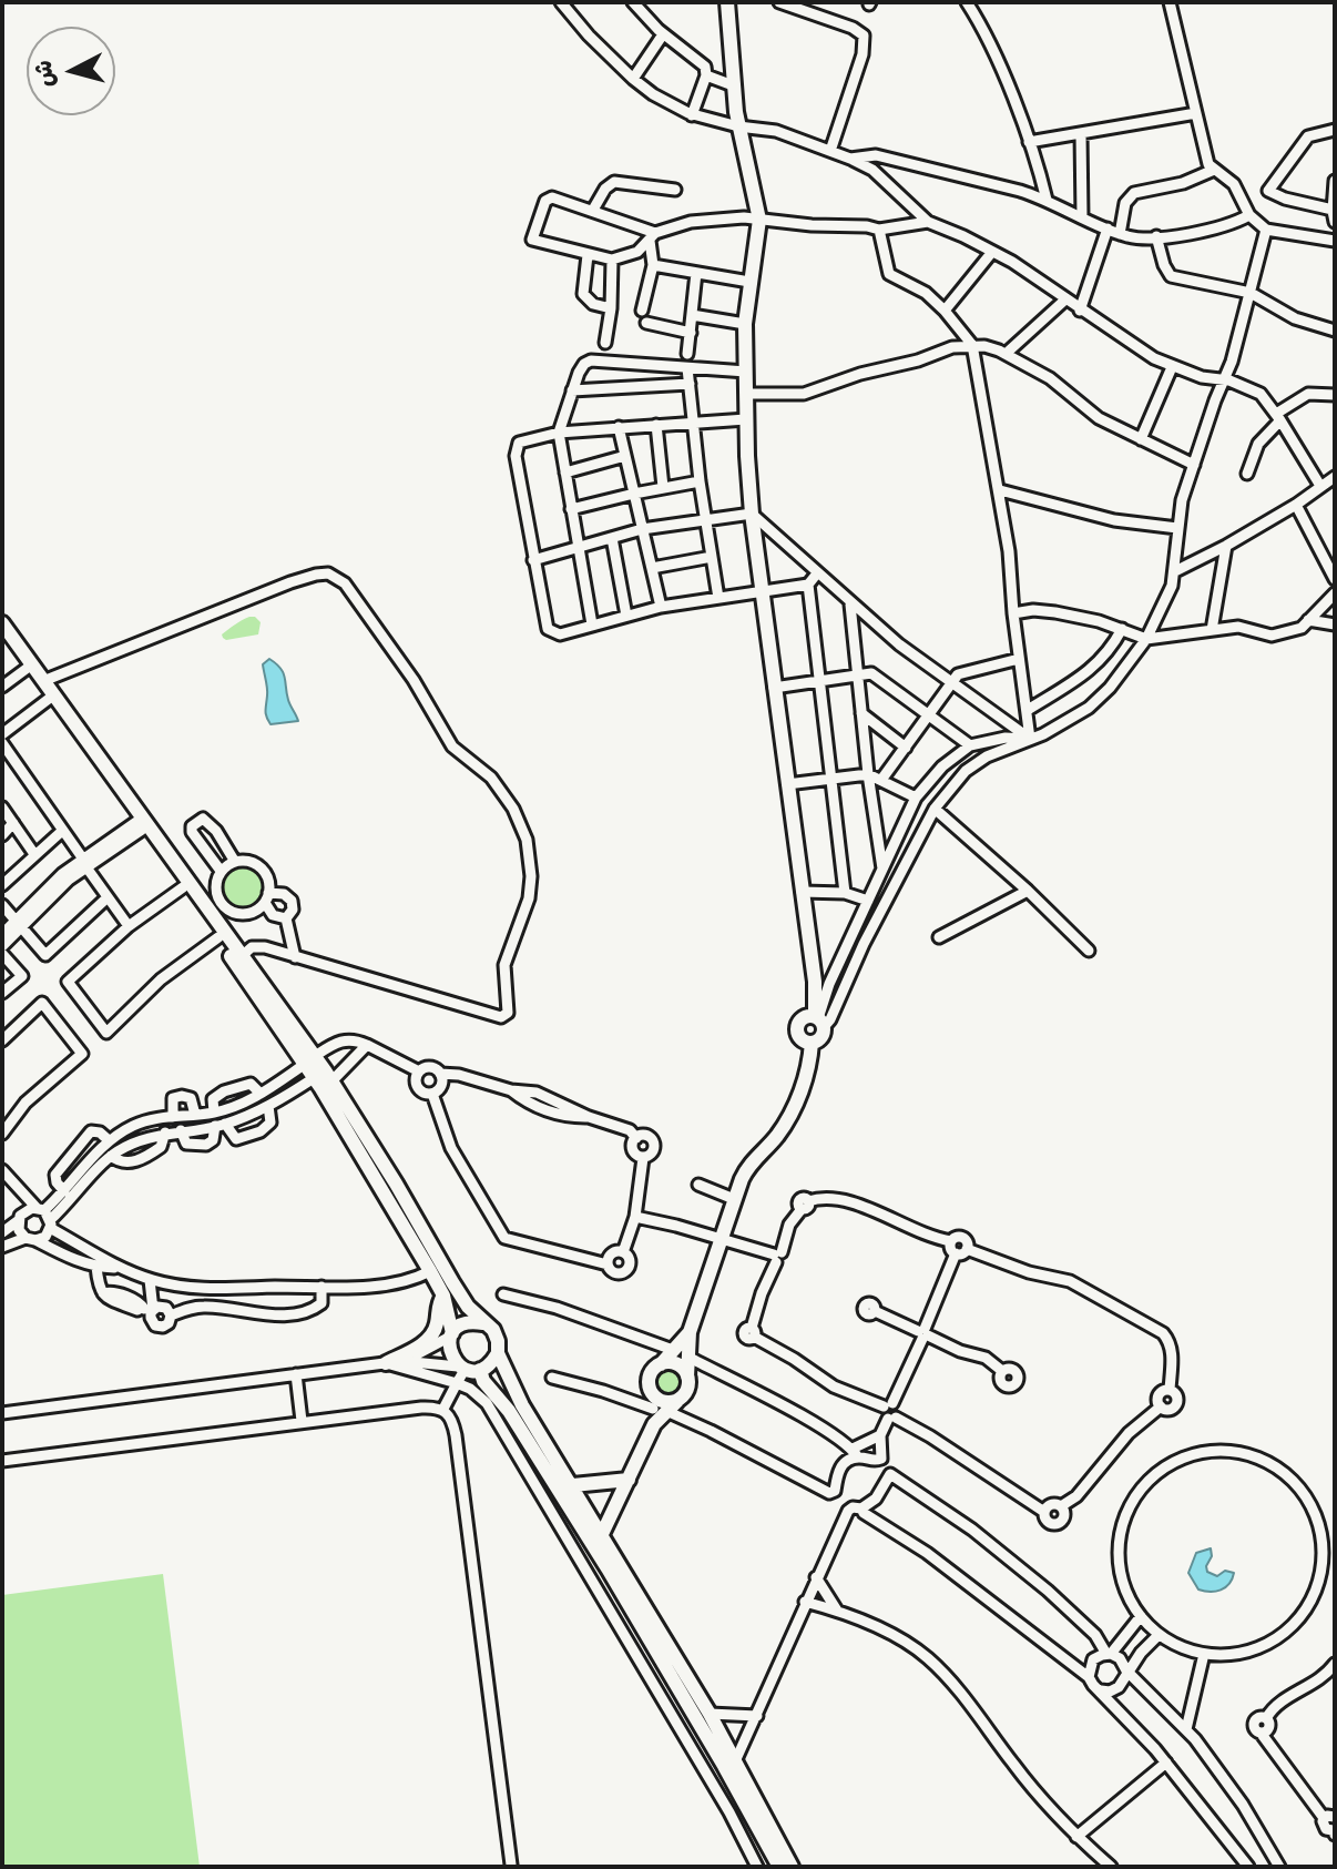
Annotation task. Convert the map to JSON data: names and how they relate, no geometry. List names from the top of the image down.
{
  "north": "left"
}
